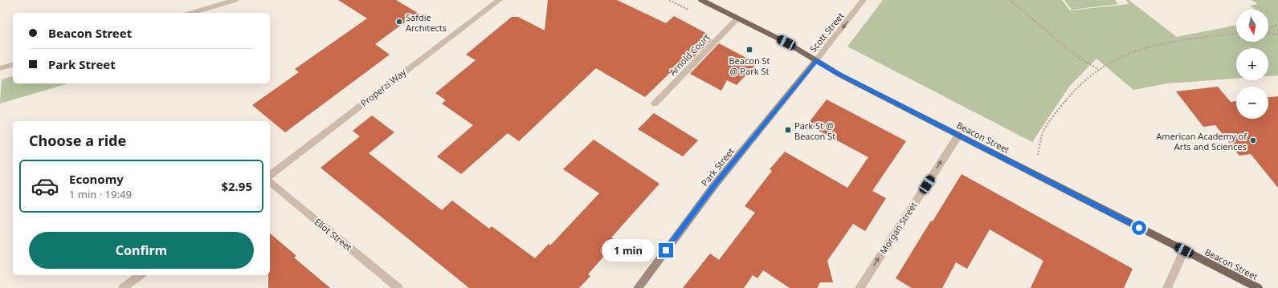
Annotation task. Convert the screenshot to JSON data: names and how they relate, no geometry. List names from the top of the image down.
{
  "streets": {
    "main road": ["Beacon Street"],
    "street": [
      "Scott Street",
      "Arnold Court",
      "Properzi Way",
      "Park Street",
      "Morgan Street",
      "Eliot Street"
    ]
  },
  "crossings": [
    ["Scott Street", "Beacon Street"],
    ["Scott Street", "Park Street"],
    ["Arnold Court", "Beacon Street"],
    ["Beacon Street", "Park Street"],
    ["Beacon Street", "Morgan Street"]
  ],
  "one_way": ["Scott Street", "Morgan Street"],
  "places": {
    "other": ["Safdie Architects", "American Academy of Arts and Sciences"],
    "transit": ["Beacon St @ Park St", "Park St @ Beacon St"]
  },
  "north": "bottom",
  "page": {
    "map_buttons": ["+", "−"],
    "banner": ["Beacon Street", "Park Street"],
    "heading": "Choose a ride",
    "list": [
      {
        "name": "Economy",
        "note": "1 min · 19:49",
        "value": "$2.95"
      }
    ],
    "buttons": "Confirm",
    "bubble": "1 min"
  }
}
